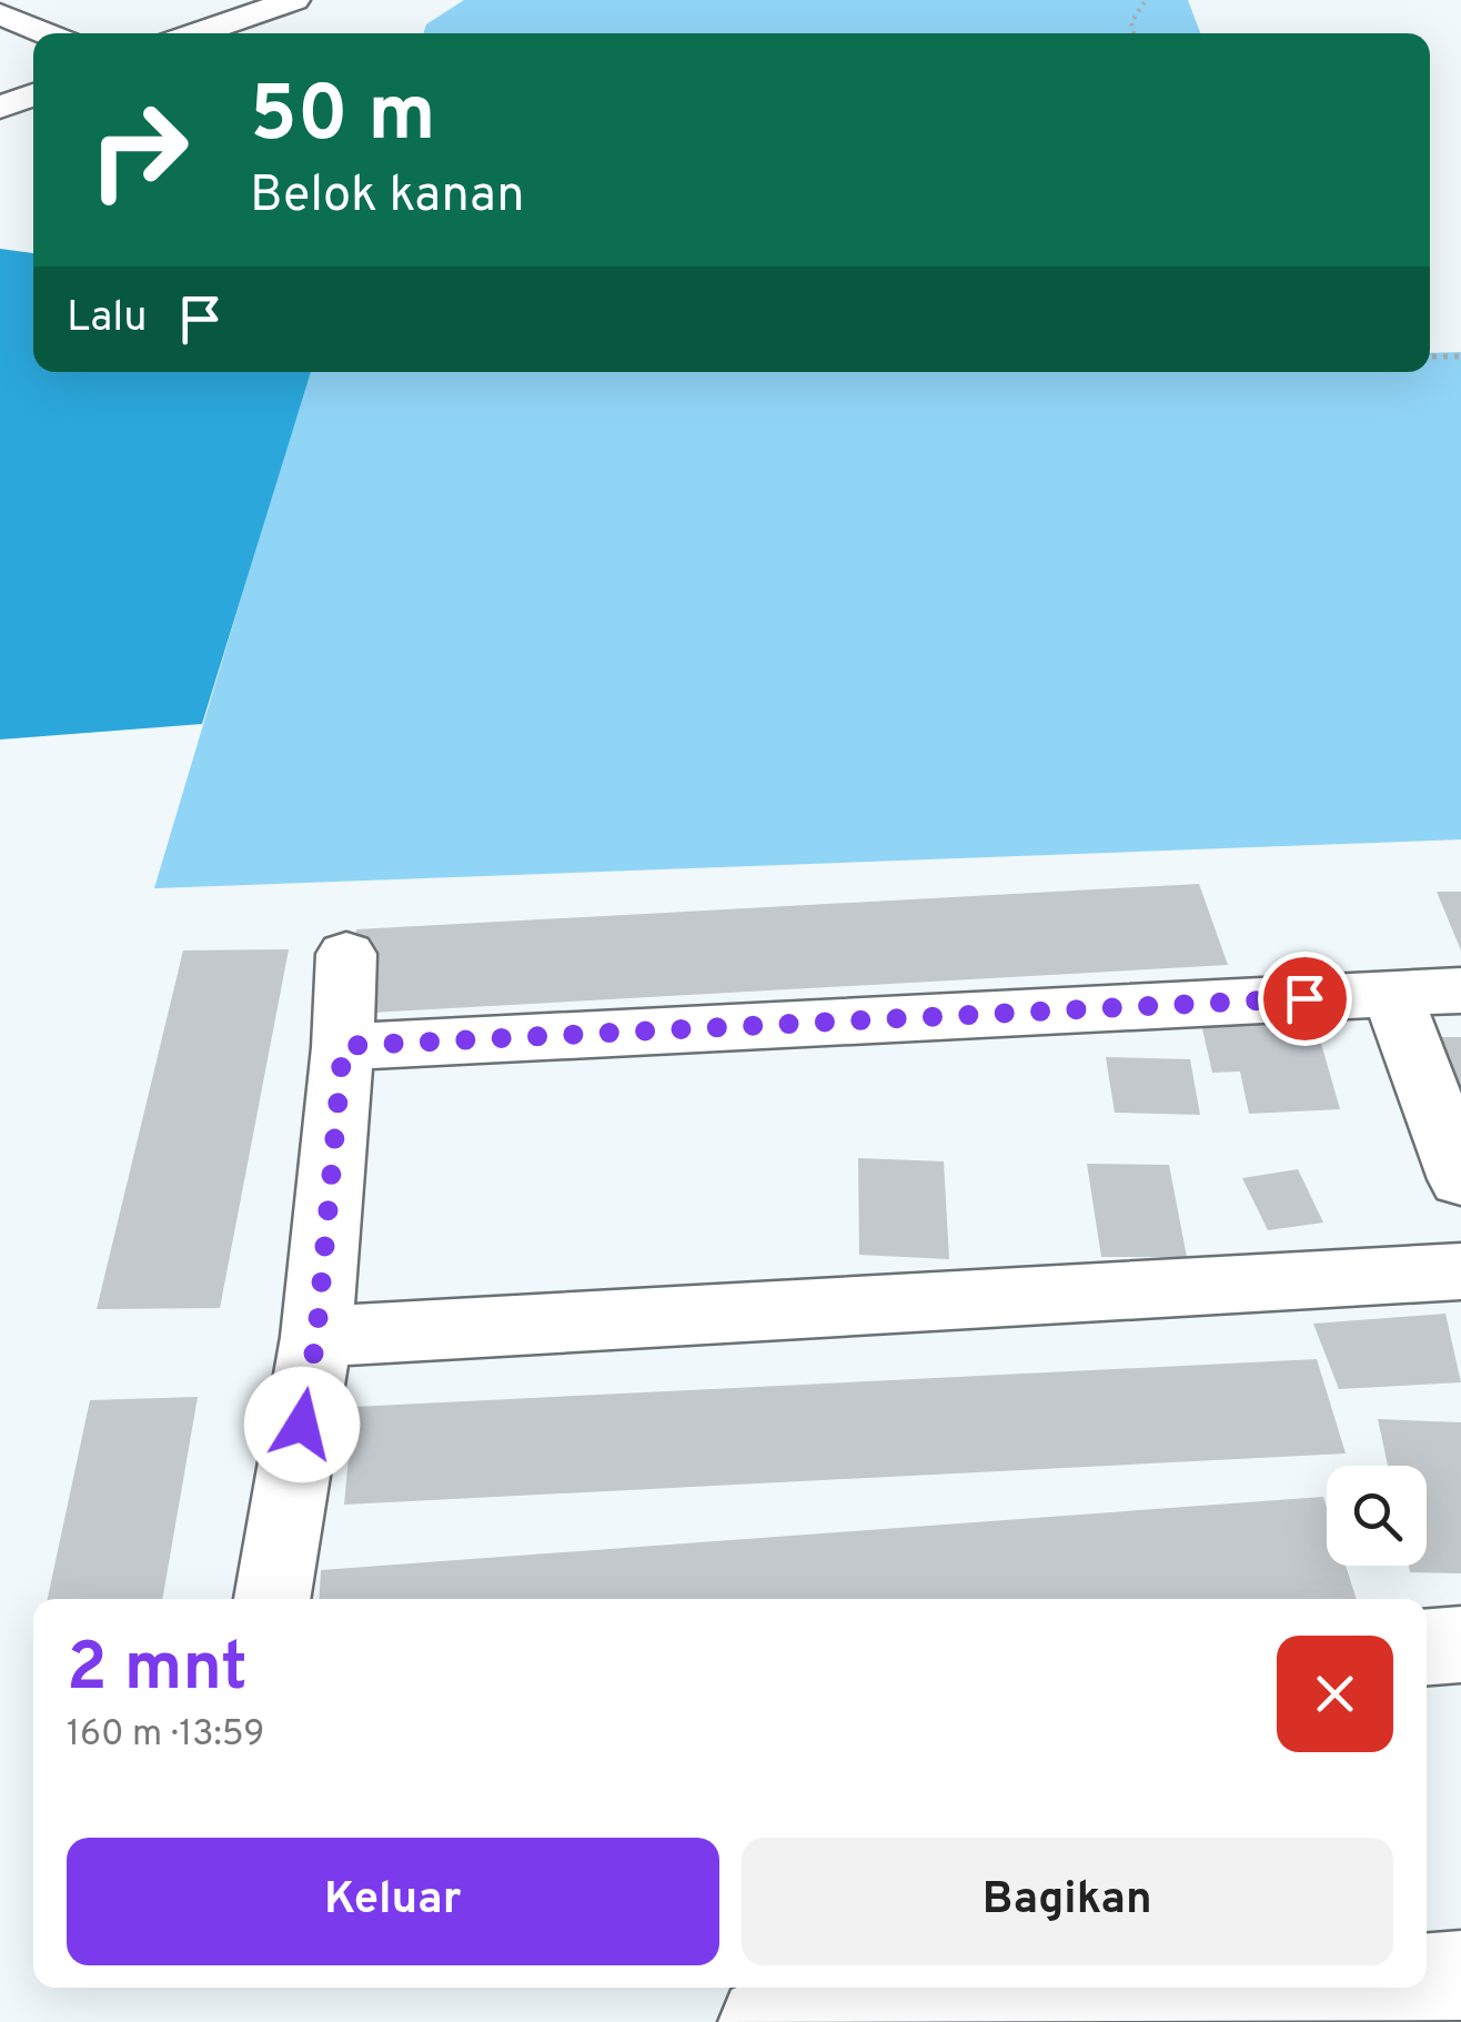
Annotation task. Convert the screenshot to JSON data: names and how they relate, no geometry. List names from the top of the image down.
{
  "page": {
    "turn": ["50 m", "Belok kanan"],
    "then": "Lalu",
    "heading": ["2 mnt", "160 m · 13:59"],
    "buttons": ["Keluar", "Bagikan"]
  }
}
